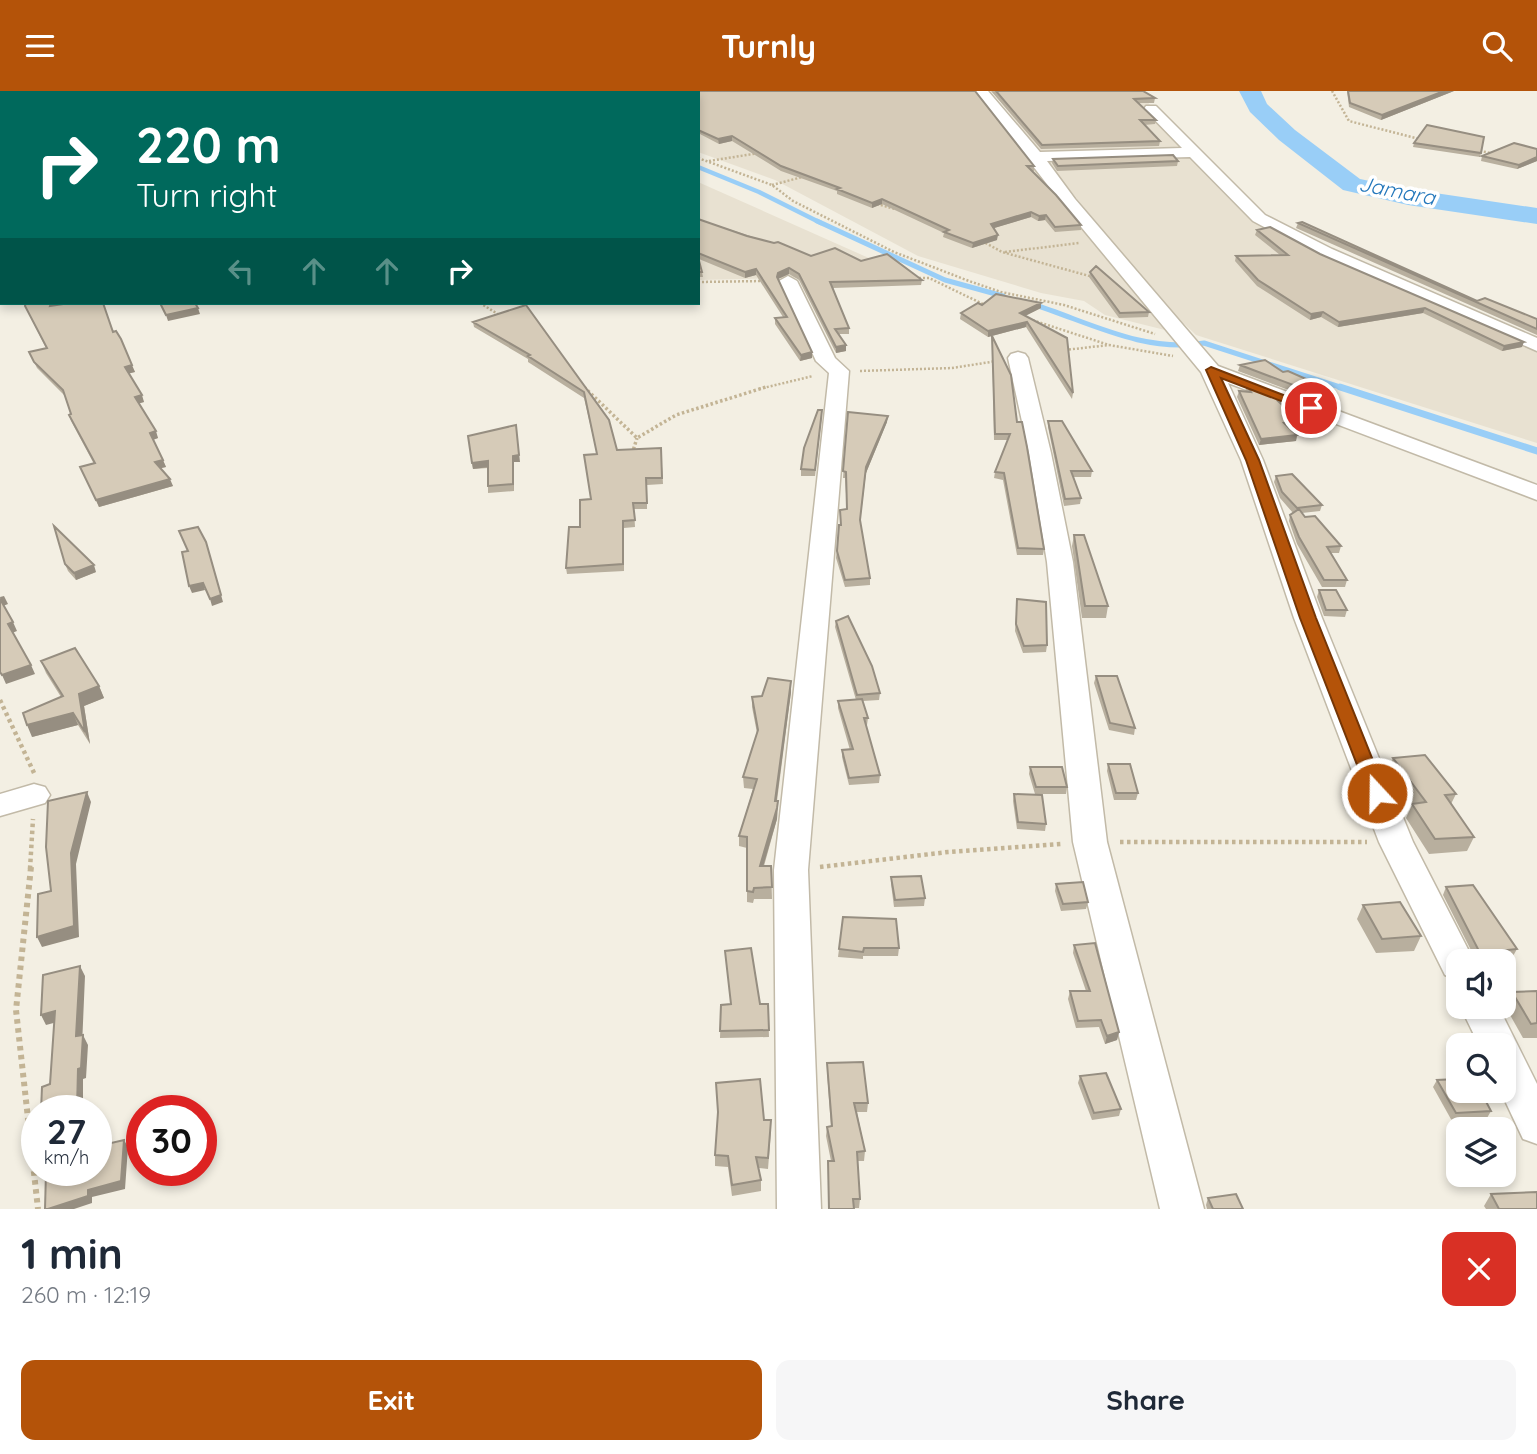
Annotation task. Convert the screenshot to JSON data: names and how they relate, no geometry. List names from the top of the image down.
{
  "water": ["Jamara"],
  "page": {
    "header": "Turnly",
    "turn": ["220 m", "Turn right"],
    "speed": "27 km/h",
    "limit": "30",
    "heading": ["1 min", "260 m · 12:19"],
    "buttons": ["Exit", "Share"]
  }
}
